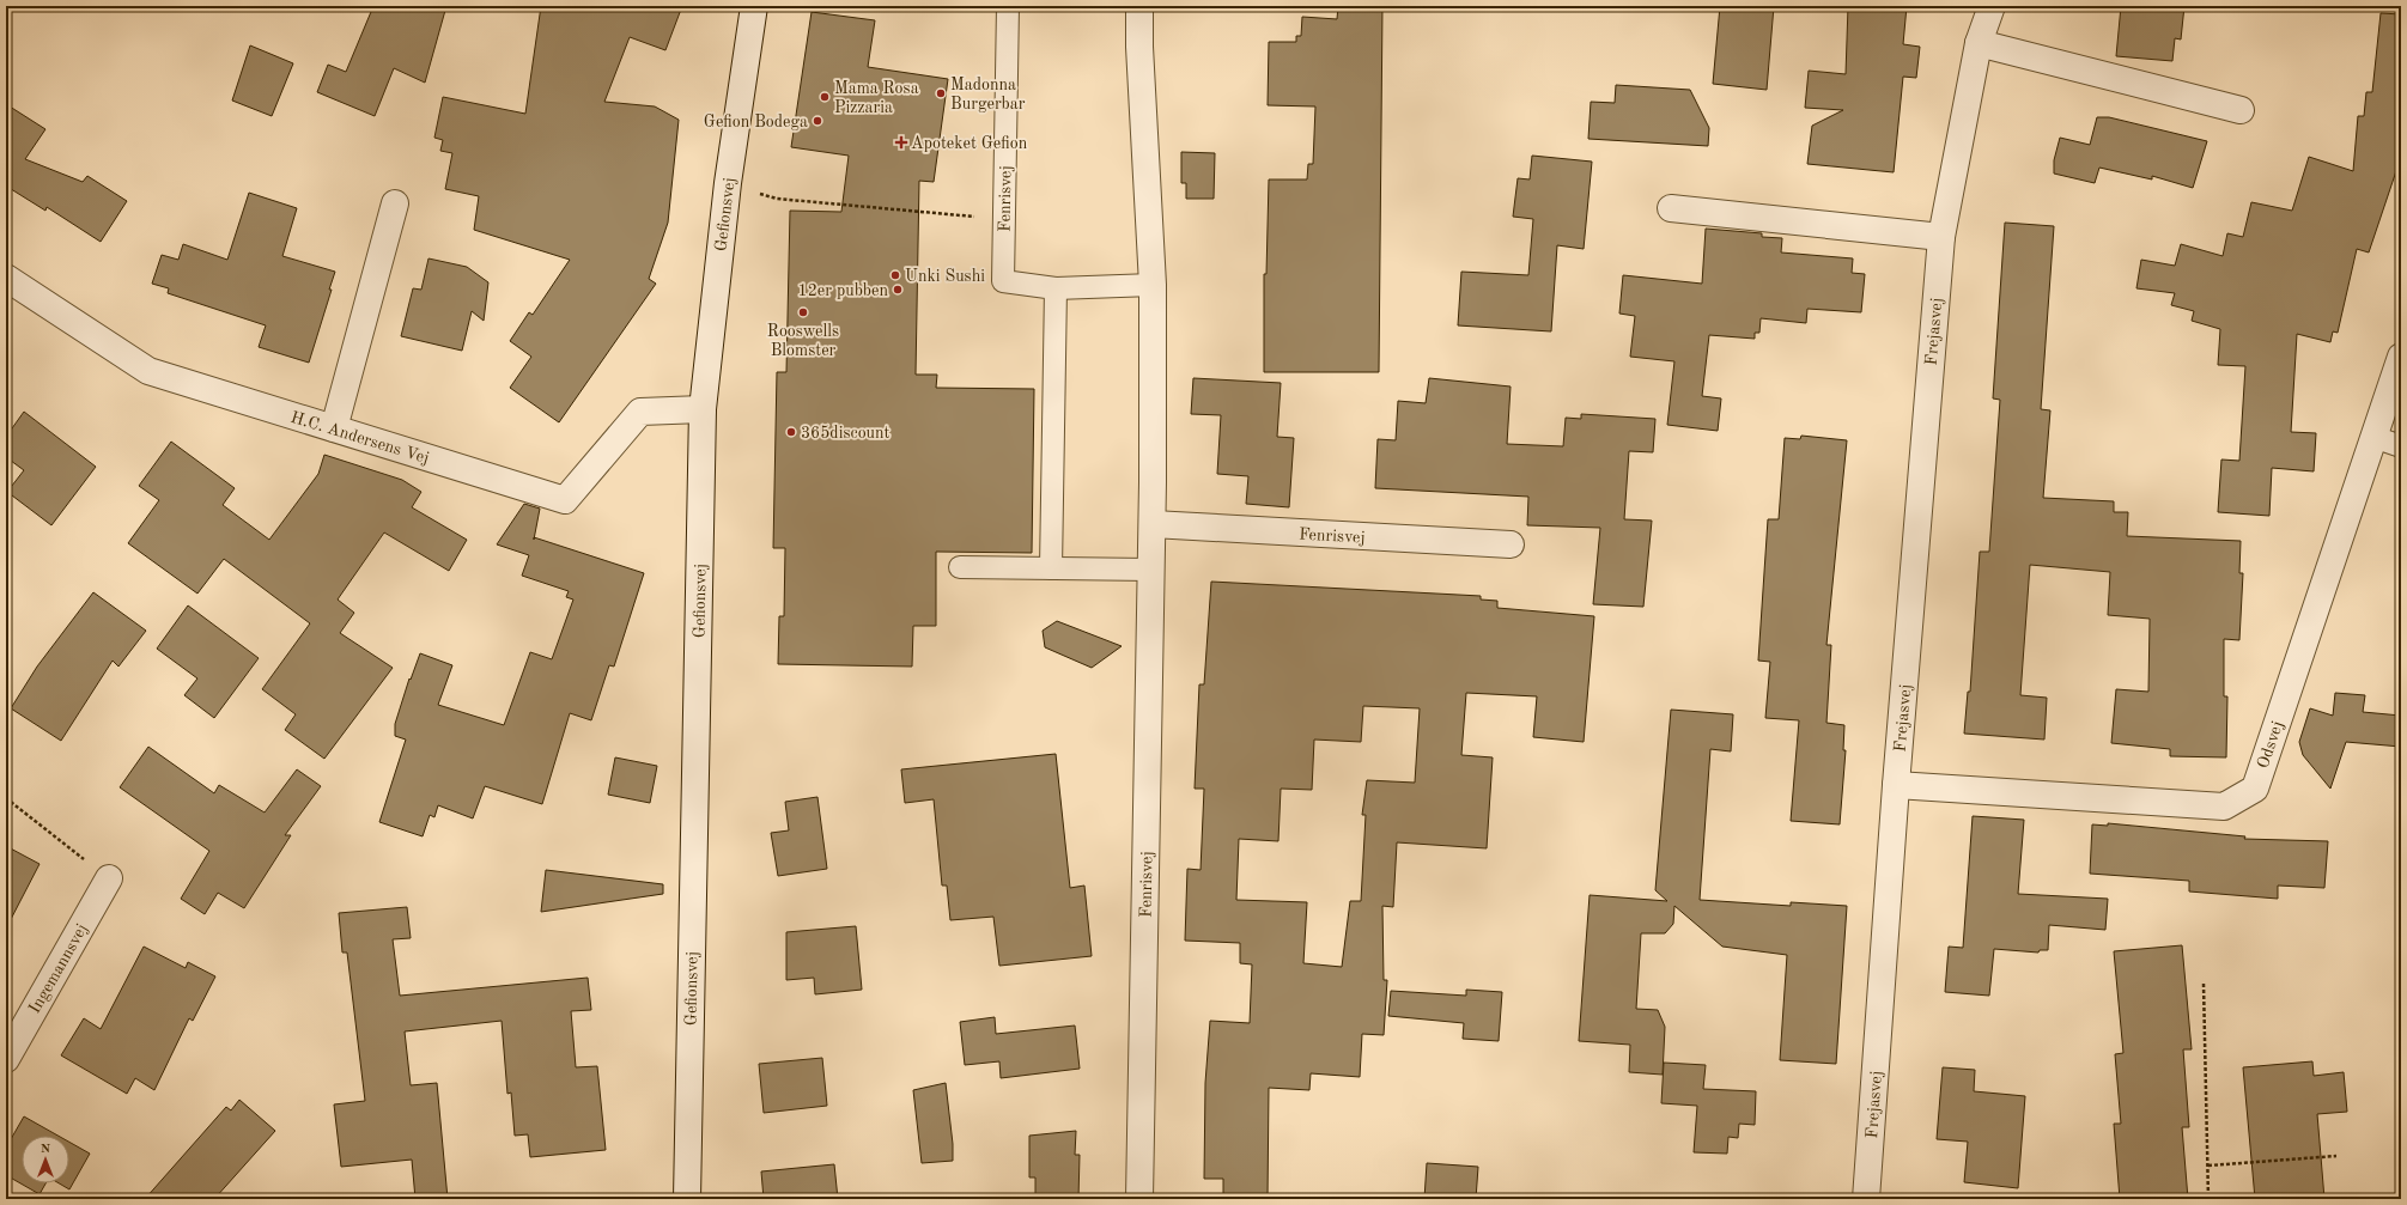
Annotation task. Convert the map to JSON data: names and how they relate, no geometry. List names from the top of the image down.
{
  "streets": {
    "street": [
      "Fenrisvej",
      "Gefionsvej",
      "Frejasvej",
      "H.C. Andersens Vej",
      "Odsvej",
      "Ingemannsvej"
    ]
  },
  "crossings": [
    ["Gefionsvej", "H.C. Andersens Vej"],
    ["Frejasvej", "Odsvej"]
  ],
  "places": {
    "other": [
      "Madonna Burgerbar",
      "Mama Rosa Pizzaria",
      "Gefion Bodega",
      "Unki Sushi",
      "12er pubben",
      "Rooswells Blomster",
      "365discount"
    ],
    "health": ["Apoteket Gefion"]
  },
  "north": "top"
}
